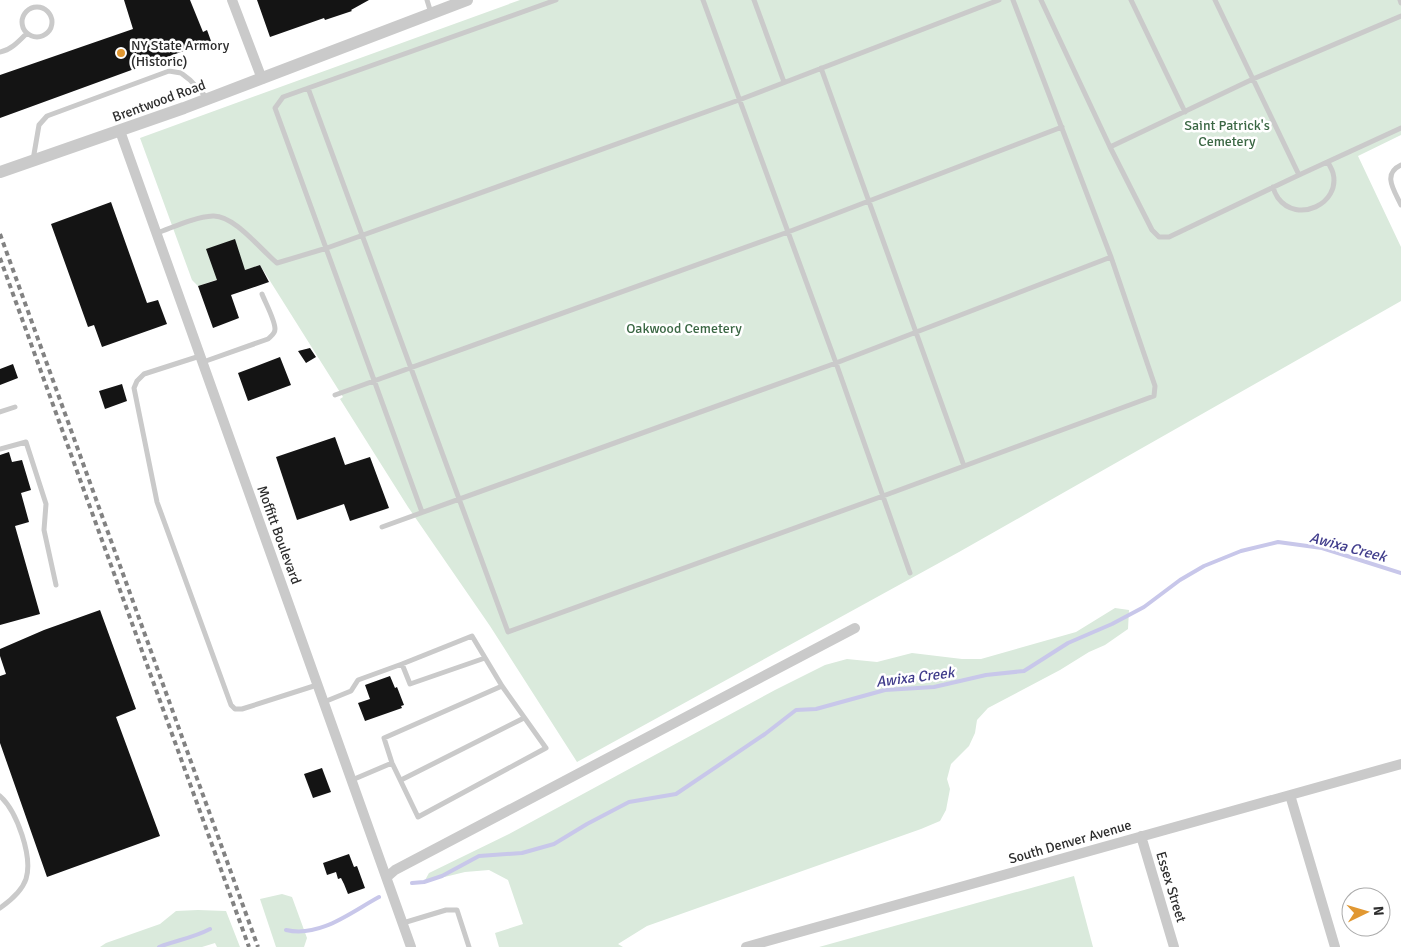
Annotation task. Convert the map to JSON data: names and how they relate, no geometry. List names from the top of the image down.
{
  "streets": {
    "street": [
      "Brentwood Road",
      "Moffitt Boulevard",
      "South Denver Avenue",
      "Essex Street"
    ]
  },
  "crossings": [
    ["Brentwood Road", "Moffitt Boulevard"],
    ["South Denver Avenue", "Essex Street"]
  ],
  "water": ["Awixa Creek"],
  "parks": ["Saint Patrick's Cemetery", "Oakwood Cemetery"],
  "places": ["NY State Armory (Historic)"],
  "north": "right"
}
